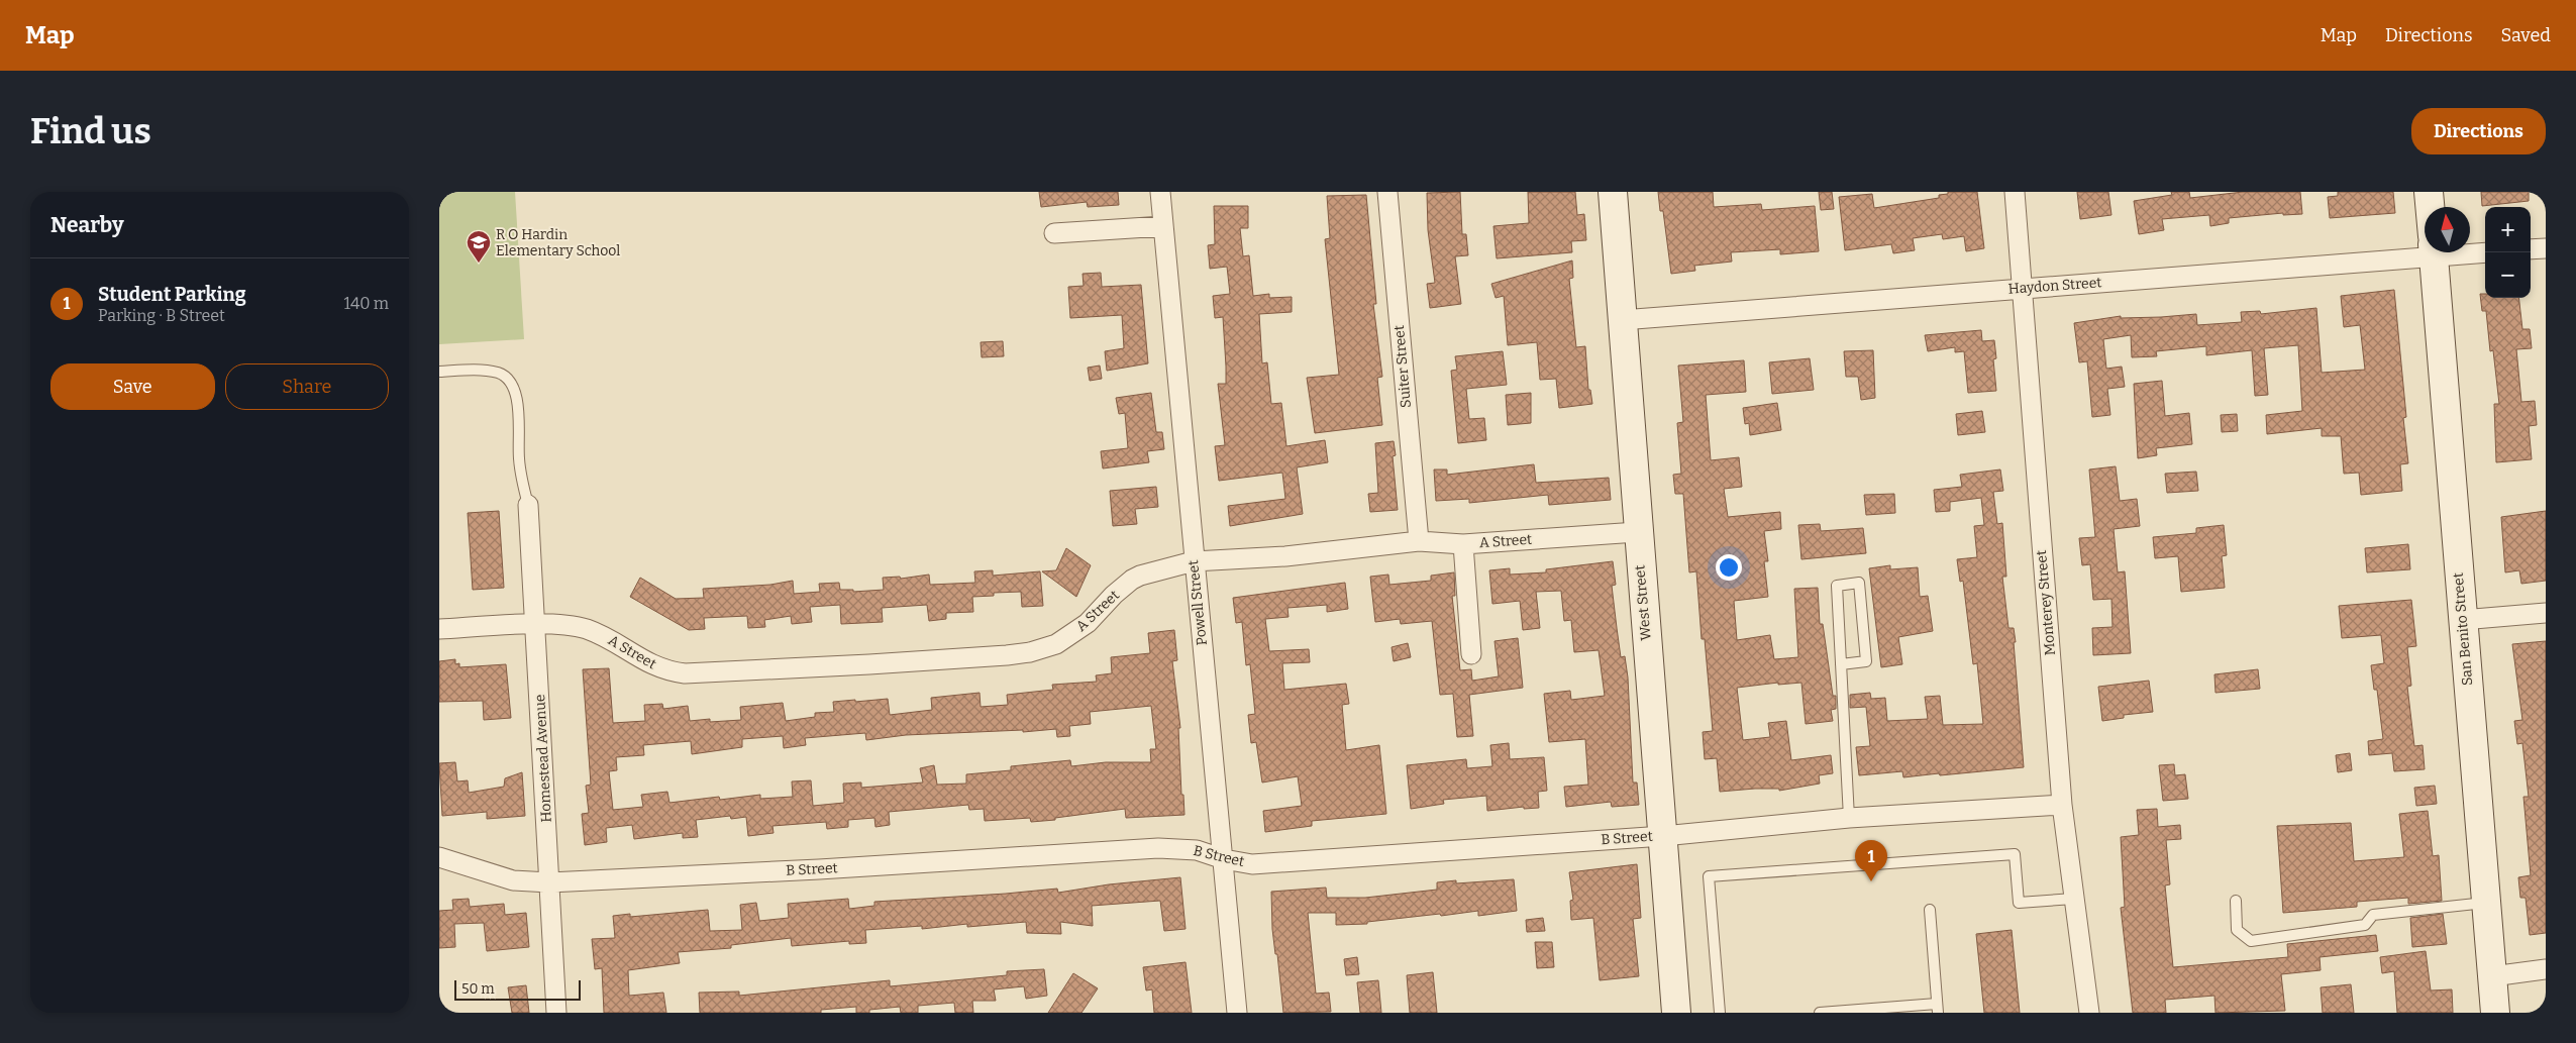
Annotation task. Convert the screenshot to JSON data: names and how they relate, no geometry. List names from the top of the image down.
{
  "streets": {
    "street": [
      "Haydon Street",
      "Suiter Street",
      "A Street",
      "Powell Street",
      "West Street",
      "Monterey Street",
      "San Benito Street",
      "Homestead Avenue",
      "B Street"
    ]
  },
  "crossings": [
    ["Haydon Street", "West Street"],
    ["Haydon Street", "Monterey Street"],
    ["Suiter Street", "A Street"],
    ["A Street", "Powell Street"],
    ["A Street", "West Street"],
    ["A Street", "Homestead Avenue"],
    ["Powell Street", "B Street"],
    ["West Street", "B Street"],
    ["Monterey Street", "B Street"],
    ["Homestead Avenue", "B Street"]
  ],
  "places": {
    "school or university": ["R O Hardin Elementary School"]
  },
  "scale_bar": "50 m",
  "north": "top",
  "page": {
    "header": "Map",
    "nav": ["Map", "Directions", "Saved"],
    "buttons": [
      "Directions",
      ["Save", "Share"]
    ],
    "title": "Find us",
    "heading": "Nearby",
    "map_buttons": ["+", "−"],
    "list": [
      {
        "mark": "1",
        "name": "Student Parking",
        "note": "Parking · B Street",
        "value": "140 m"
      }
    ],
    "pins": "1",
    "scale": "50 m"
  }
}
